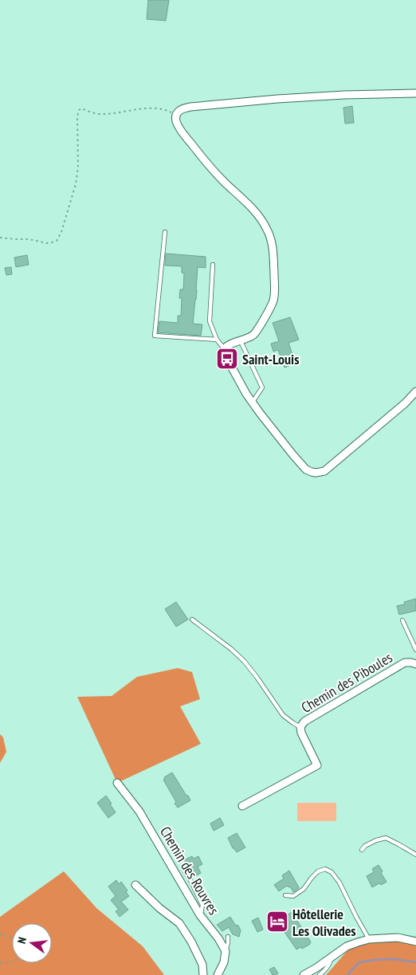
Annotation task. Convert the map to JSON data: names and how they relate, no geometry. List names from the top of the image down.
{
  "streets": {
    "street": ["Chemin des Piboules", "Chemin des Rouvres"]
  },
  "places": {
    "bus stop": ["Saint-Louis"],
    "hotel": ["Hôtellerie Les Olivades"]
  },
  "north": "left"
}
